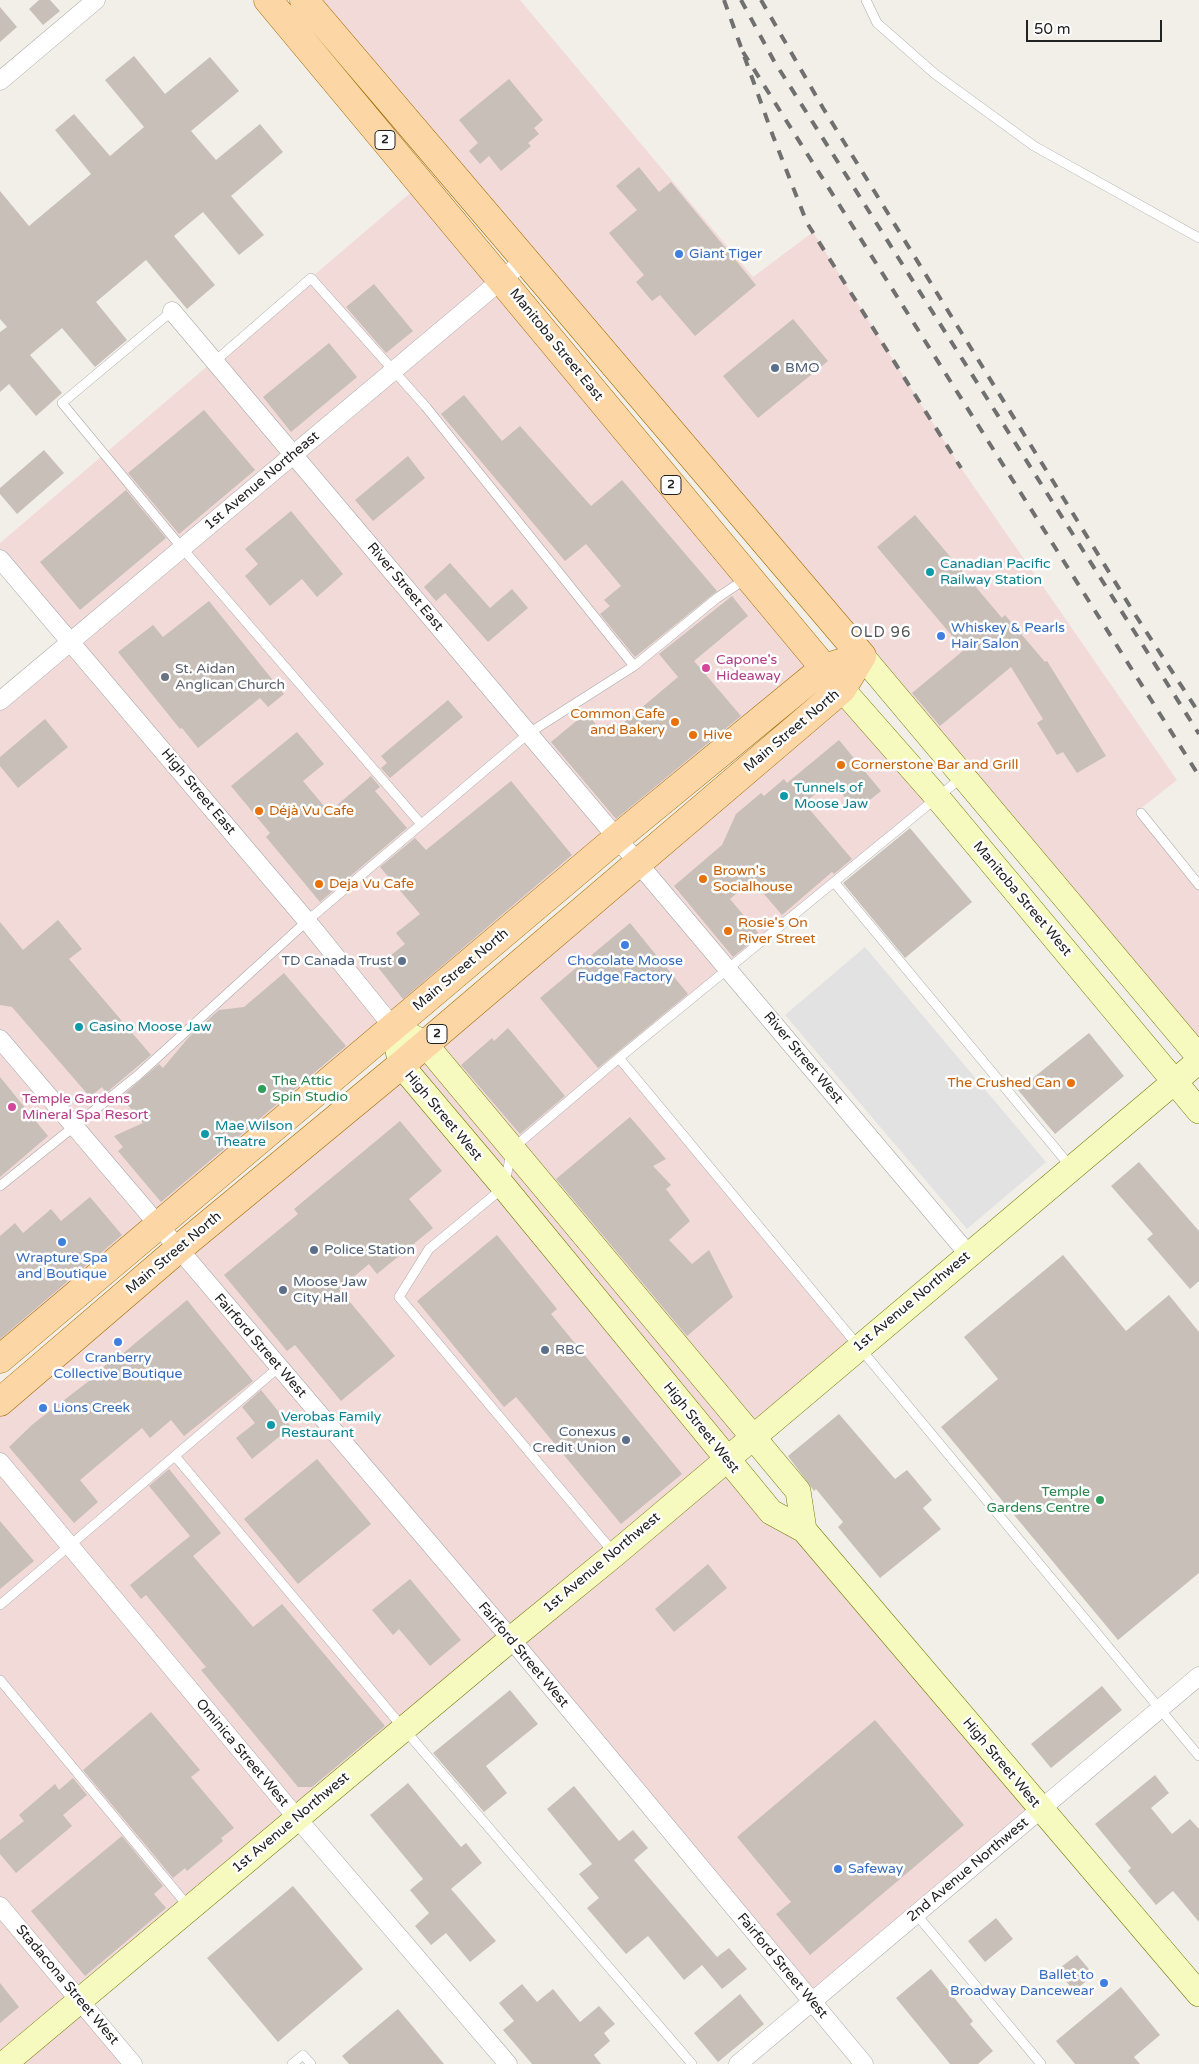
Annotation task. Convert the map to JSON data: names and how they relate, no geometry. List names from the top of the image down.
{
  "streets": {
    "main road": [
      "2",
      "Manitoba Street East",
      "Main Street North",
      "Manitoba Street West",
      "High Street West",
      "1st Avenue Northwest"
    ],
    "street": [
      "1st Avenue Northeast",
      "River Street East",
      "High Street East",
      "River Street West",
      "Fairford Street West",
      "Ominica Street West",
      "2nd Avenue Northwest",
      "Stadacona Street West"
    ]
  },
  "crossings": [
    ["2", "Manitoba Street East"],
    ["Manitoba Street East", "1st Avenue Northeast"],
    ["Manitoba Street East", "Main Street North"],
    ["Manitoba Street East", "Manitoba Street West"],
    ["1st Avenue Northeast", "River Street East"],
    ["1st Avenue Northeast", "High Street East"],
    ["River Street East", "Main Street North"],
    ["River Street East", "River Street West"],
    ["Main Street North", "High Street East"],
    ["Main Street North", "Manitoba Street West"],
    ["Main Street North", "River Street West"],
    ["Main Street North", "High Street West"],
    ["Main Street North", "Fairford Street West"],
    ["High Street East", "High Street West"],
    ["Manitoba Street West", "1st Avenue Northwest"],
    ["River Street West", "1st Avenue Northwest"],
    ["High Street West", "1st Avenue Northwest"],
    ["High Street West", "2nd Avenue Northwest"],
    ["1st Avenue Northwest", "Fairford Street West"],
    ["1st Avenue Northwest", "Ominica Street West"],
    ["1st Avenue Northwest", "Stadacona Street West"],
    ["Fairford Street West", "2nd Avenue Northwest"]
  ],
  "districts": ["OLD 96"],
  "places": [
    "Giant Tiger",
    "BMO",
    "Canadian Pacific Railway Station",
    "Whiskey & Pearls Hair Salon",
    "Capone's Hideaway",
    "St. Aidan Anglican Church",
    "Common Cafe and Bakery",
    "Hive",
    "Cornerstone Bar and Grill",
    "Tunnels of Moose Jaw",
    "Déjà Vu Cafe",
    "Brown's Socialhouse",
    "Deja Vu Cafe",
    "Rosie's On River Street",
    "Chocolate Moose Fudge Factory",
    "TD Canada Trust",
    "Casino Moose Jaw",
    "The Crushed Can",
    "The Attic Spin Studio",
    "Temple Gardens Mineral Spa Resort",
    "Mae Wilson Theatre",
    "Wrapture Spa and Boutique",
    "Police Station",
    "Moose Jaw City Hall",
    "Cranberry Collective Boutique",
    "RBC",
    "Lions Creek",
    "Verobas Family Restaurant",
    "Conexus Credit Union",
    "Temple Gardens Centre",
    "Safeway",
    "Ballet to Broadway Dancewear"
  ],
  "scale_bar": "50 m"
}
